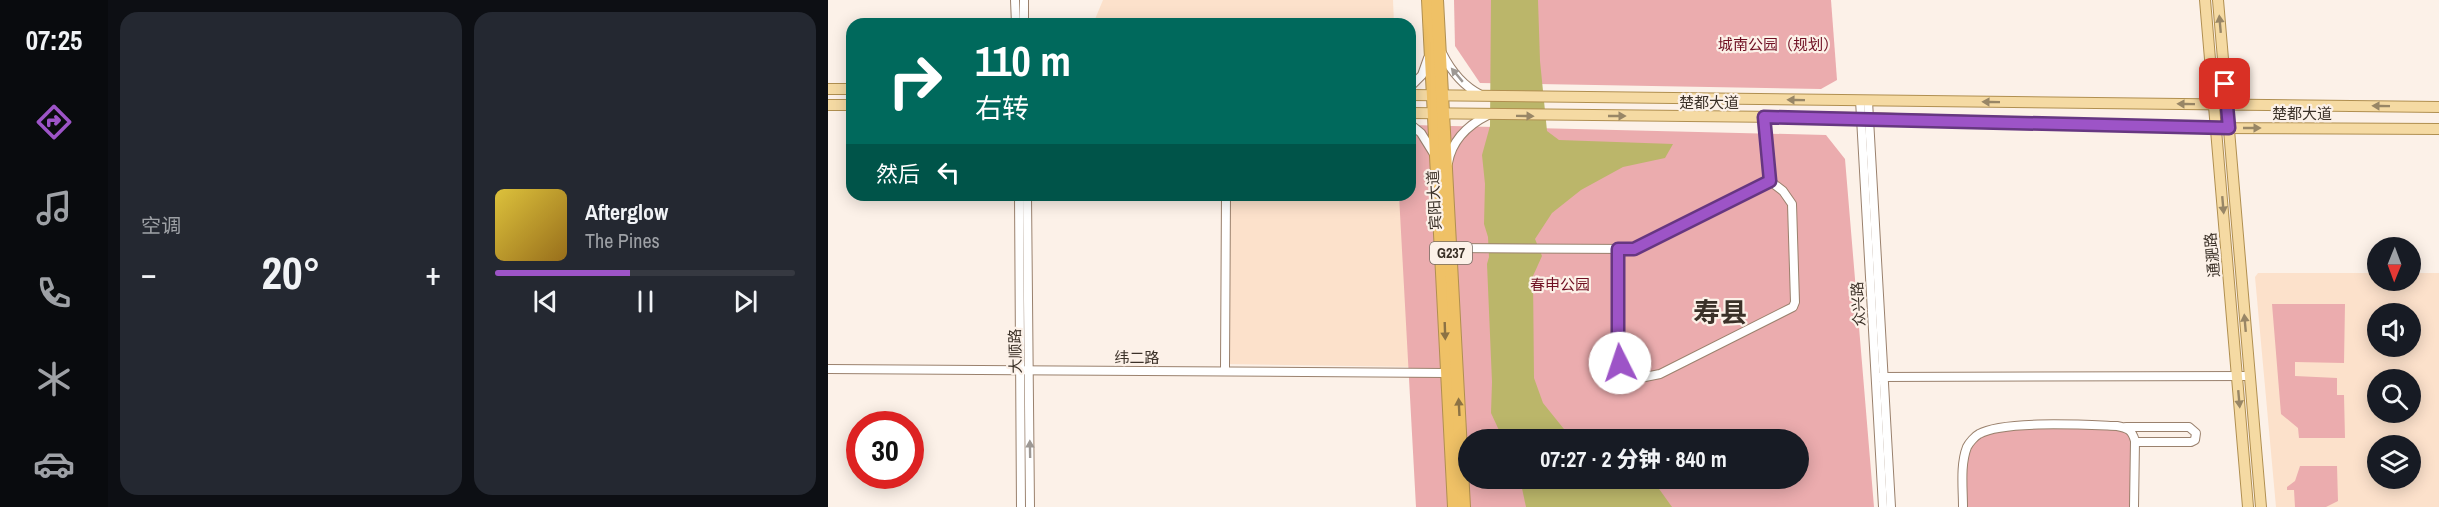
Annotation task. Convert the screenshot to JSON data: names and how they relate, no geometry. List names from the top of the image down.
{
  "streets": {
    "highway": ["宾阳大道", "G237"],
    "main road": ["楚都大道", "通淝路"],
    "street": ["众兴路", "大顺路", "纬二路"]
  },
  "crossings": [
    ["楚都大道", "宾阳大道"],
    ["楚都大道", "通淝路"],
    ["楚都大道", "众兴路"],
    ["宾阳大道", "纬二路"],
    ["大顺路", "纬二路"]
  ],
  "districts": ["寿县"],
  "parks": ["城南公园（规划）", "春申公园"],
  "north": "bottom",
  "page": {
    "tabs": "07:25",
    "tile": "空调",
    "turn": ["110 m", "右转"],
    "then": "然后",
    "song": ["Afterglow", "The Pines"],
    "heat": ["−", "20°", "+"],
    "limit": "30",
    "trip": "07:27 · 2 分钟 · 840 m"
  }
}
